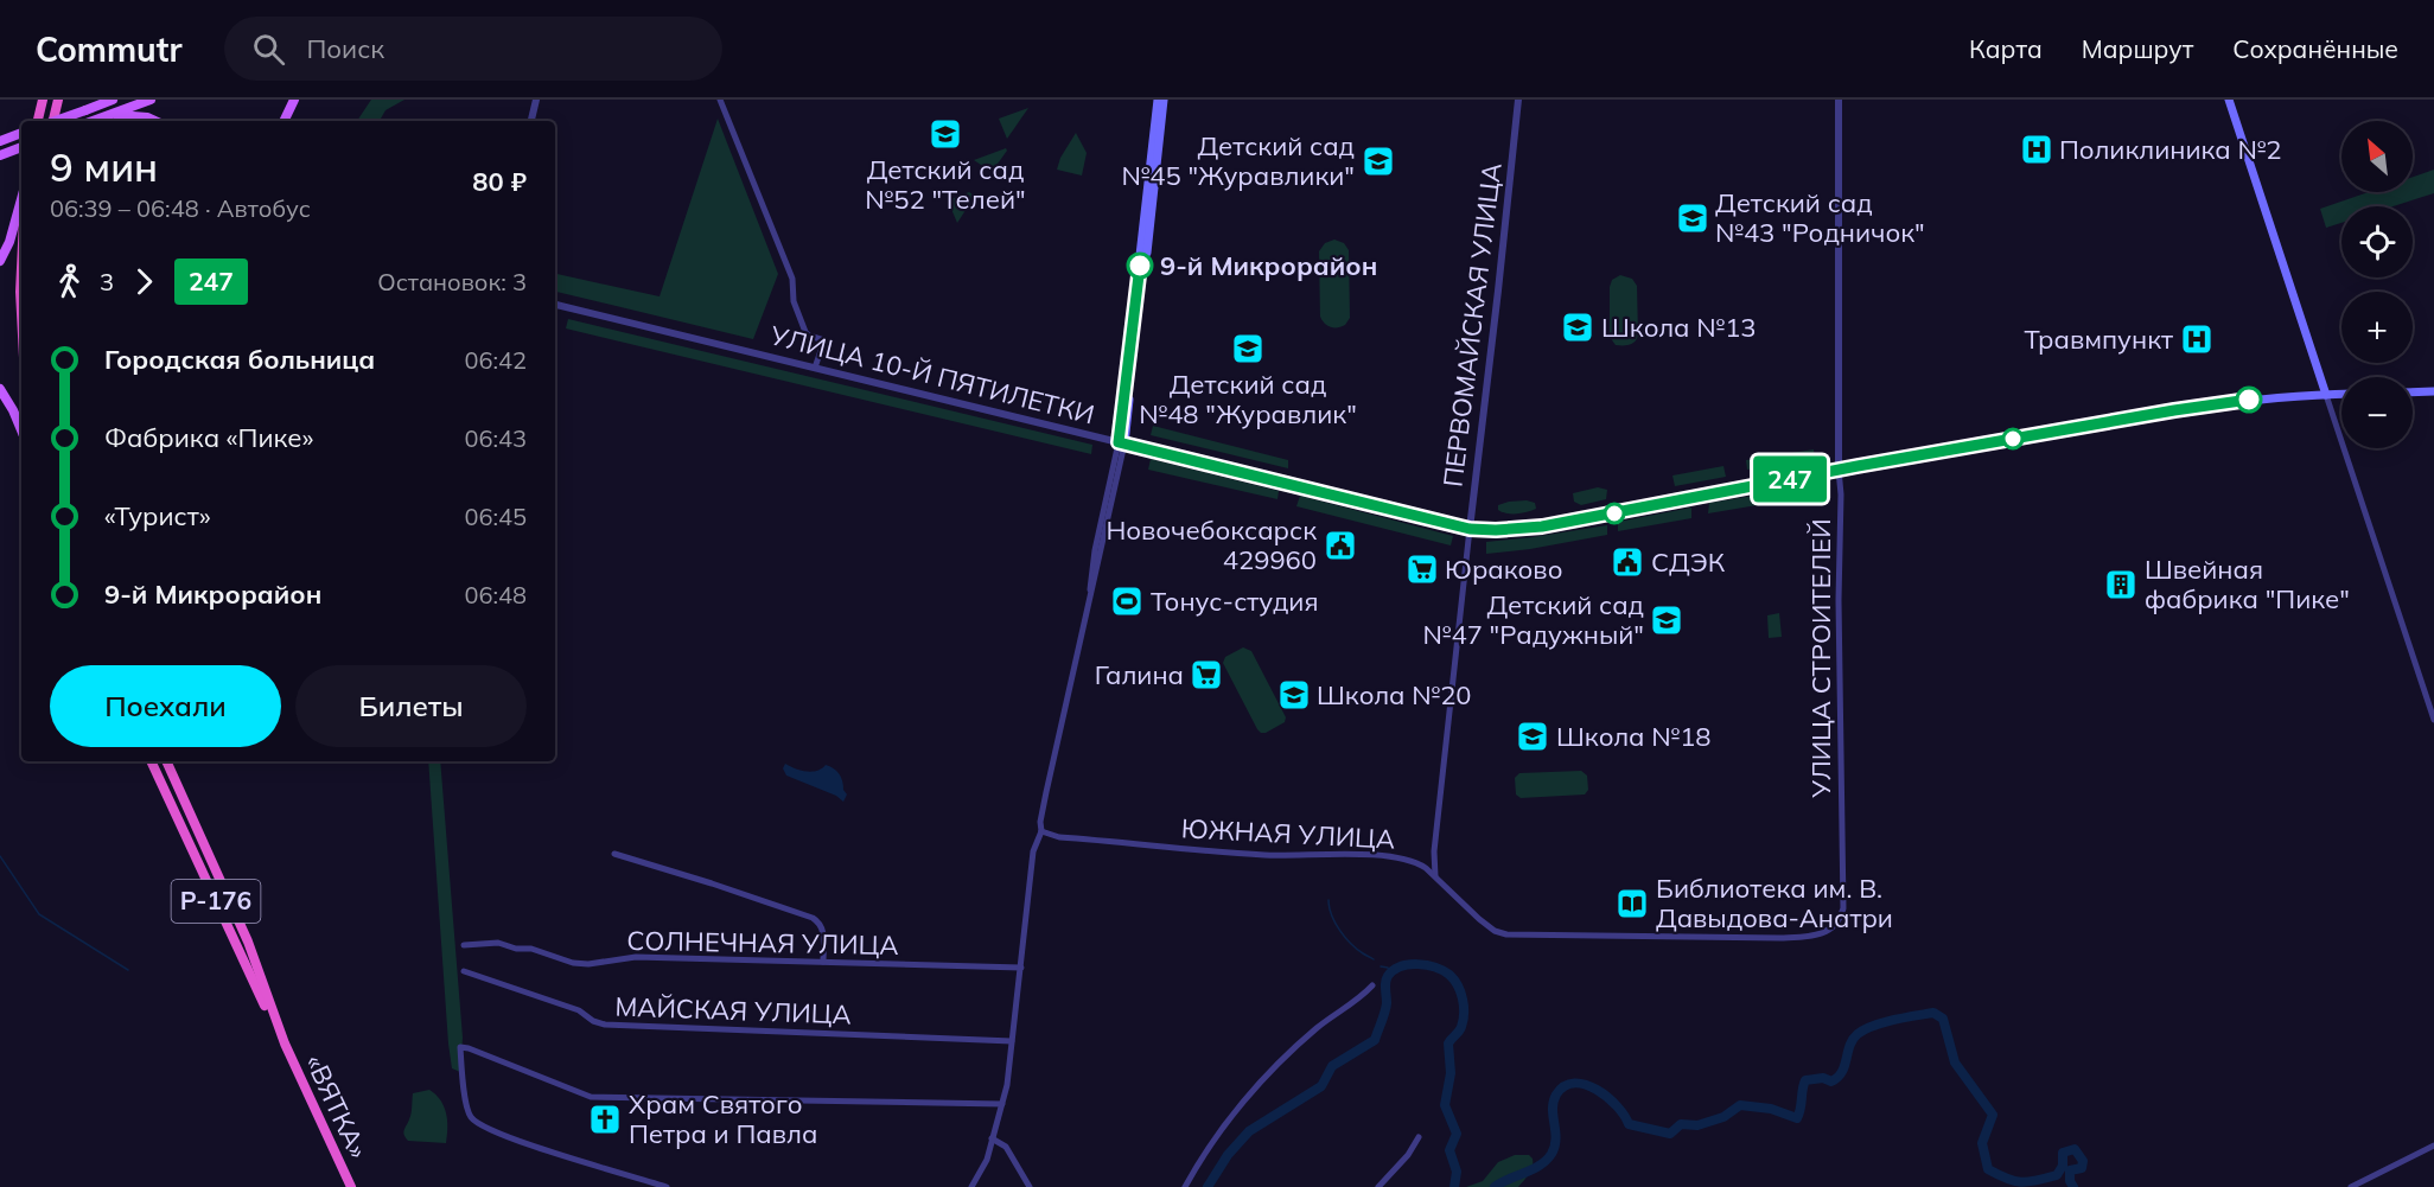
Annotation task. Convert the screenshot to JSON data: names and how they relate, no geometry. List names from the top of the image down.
{
  "streets": {
    "highway": ["Р-176", "«ВЯТКА»"],
    "main road": ["УЛИЦА 10-Й ПЯТИЛЕТКИ"],
    "street": [
      "ПЕРВОМАЙСКАЯ УЛИЦА",
      "УЛИЦА СТРОИТЕЛЕЙ",
      "ЮЖНАЯ УЛИЦА",
      "СОЛНЕЧНАЯ УЛИЦА",
      "МАЙСКАЯ УЛИЦА"
    ]
  },
  "crossings": [
    ["ПЕРВОМАЙСКАЯ УЛИЦА", "УЛИЦА 10-Й ПЯТИЛЕТКИ"],
    ["ПЕРВОМАЙСКАЯ УЛИЦА", "ЮЖНАЯ УЛИЦА"],
    ["УЛИЦА 10-Й ПЯТИЛЕТКИ", "УЛИЦА СТРОИТЕЛЕЙ"],
    ["УЛИЦА СТРОИТЕЛЕЙ", "ЮЖНАЯ УЛИЦА"]
  ],
  "places": {
    "school or university": [
      "Детский сад №52 \"Телей\"",
      "Детский сад №45 \"Журавлики\"",
      "Детский сад №43 \"Родничок\"",
      "Школа №13",
      "Детский сад №48 \"Журавлик\"",
      "Детский сад №47 \"Радужный\"",
      "Школа №20",
      "Школа №18"
    ],
    "hospital": ["Поликлиника №2", "Травмпункт"],
    "other": ["9-й Микрорайон"],
    "public building": ["Новочебоксарск 429960", "СДЭК"],
    "supermarket": ["Юраково", "Галина"],
    "building": ["Швейная фабрика \"Пике\""],
    "sports": ["Тонус-студия"],
    "library": ["Библиотека им. В. Давыдова-Анатри"],
    "church": ["Храм Святого Петра и Павла"]
  },
  "lines": ["bus line 247"],
  "north": "top left",
  "page": {
    "header": "Commutr",
    "search": "Поиск",
    "nav": ["Карта", "Маршрут", "Сохранённые"],
    "on_map": "247",
    "map_buttons": ["+", "−"],
    "heading": ["9 мин", "06:39 – 06:48 · Автобус", "80 ₽"],
    "legs": ["3", "247", "Остановок: 3"],
    "list": [
      {
        "name": "Городская больница",
        "value": "06:42"
      },
      {
        "name": "Фабрика «Пике»",
        "value": "06:43"
      },
      {
        "name": "«Турист»",
        "value": "06:45"
      },
      {
        "name": "9-й Микрорайон",
        "value": "06:48"
      }
    ],
    "buttons": ["Поехали", "Билеты"]
  }
}
